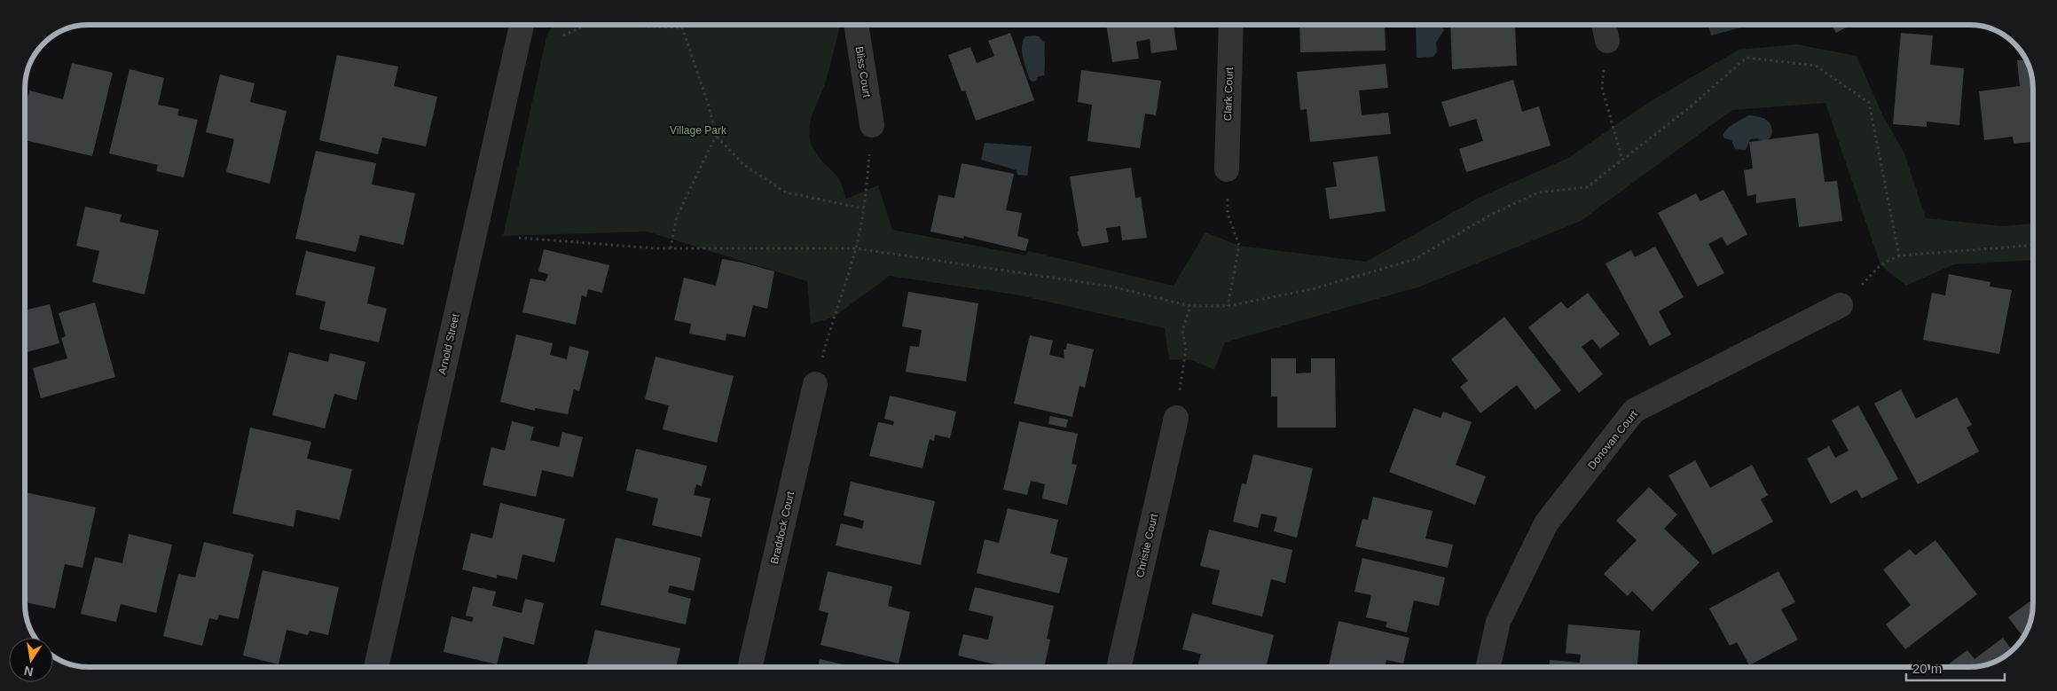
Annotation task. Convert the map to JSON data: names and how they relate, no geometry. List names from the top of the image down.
{
  "streets": {
    "street": [
      "Bliss Court",
      "Clark Court",
      "Arnold Street",
      "Donovan Court",
      "Braddock Court",
      "Christie Court"
    ]
  },
  "parks": ["Village Park"],
  "scale_bar": "20 m",
  "north": "bottom"
}
